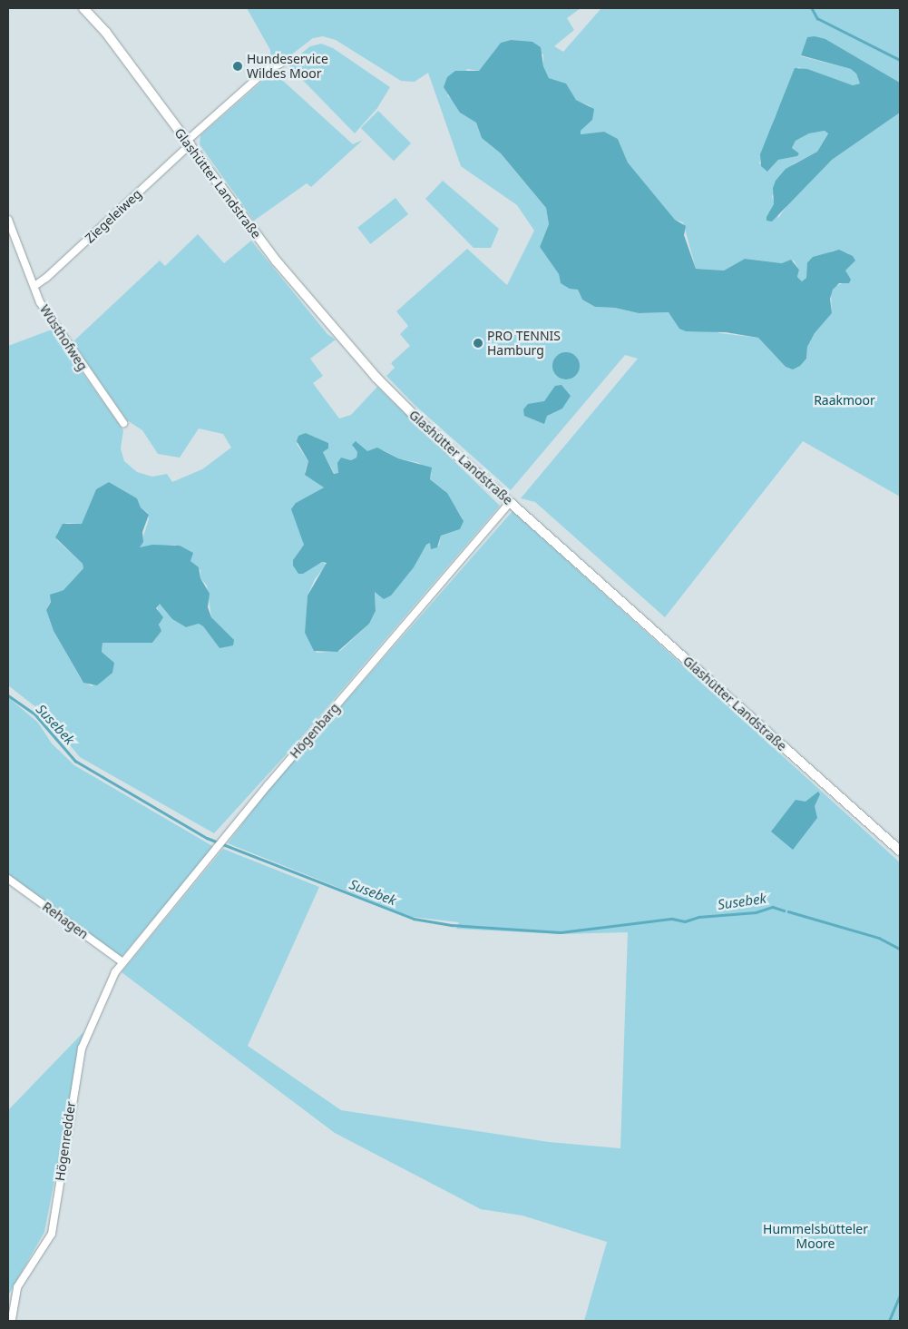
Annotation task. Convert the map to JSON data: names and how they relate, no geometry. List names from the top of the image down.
{
  "streets": {
    "street": [
      "Glashütter Landstraße",
      "Ziegeleiweg",
      "Wüsthofweg",
      "Högenbarg",
      "Rehagen",
      "Högenredder"
    ]
  },
  "crossings": [
    ["Glashütter Landstraße", "Ziegeleiweg"],
    ["Glashütter Landstraße", "Högenbarg"],
    ["Ziegeleiweg", "Wüsthofweg"],
    ["Högenbarg", "Rehagen"],
    ["Högenbarg", "Högenredder"],
    ["Rehagen", "Högenredder"]
  ],
  "water": ["Susebek"],
  "parks": ["Raakmoor", "Hummelsbütteler Moore"],
  "places": ["Hundeservice Wildes Moor", "PRO TENNIS Hamburg"]
}
